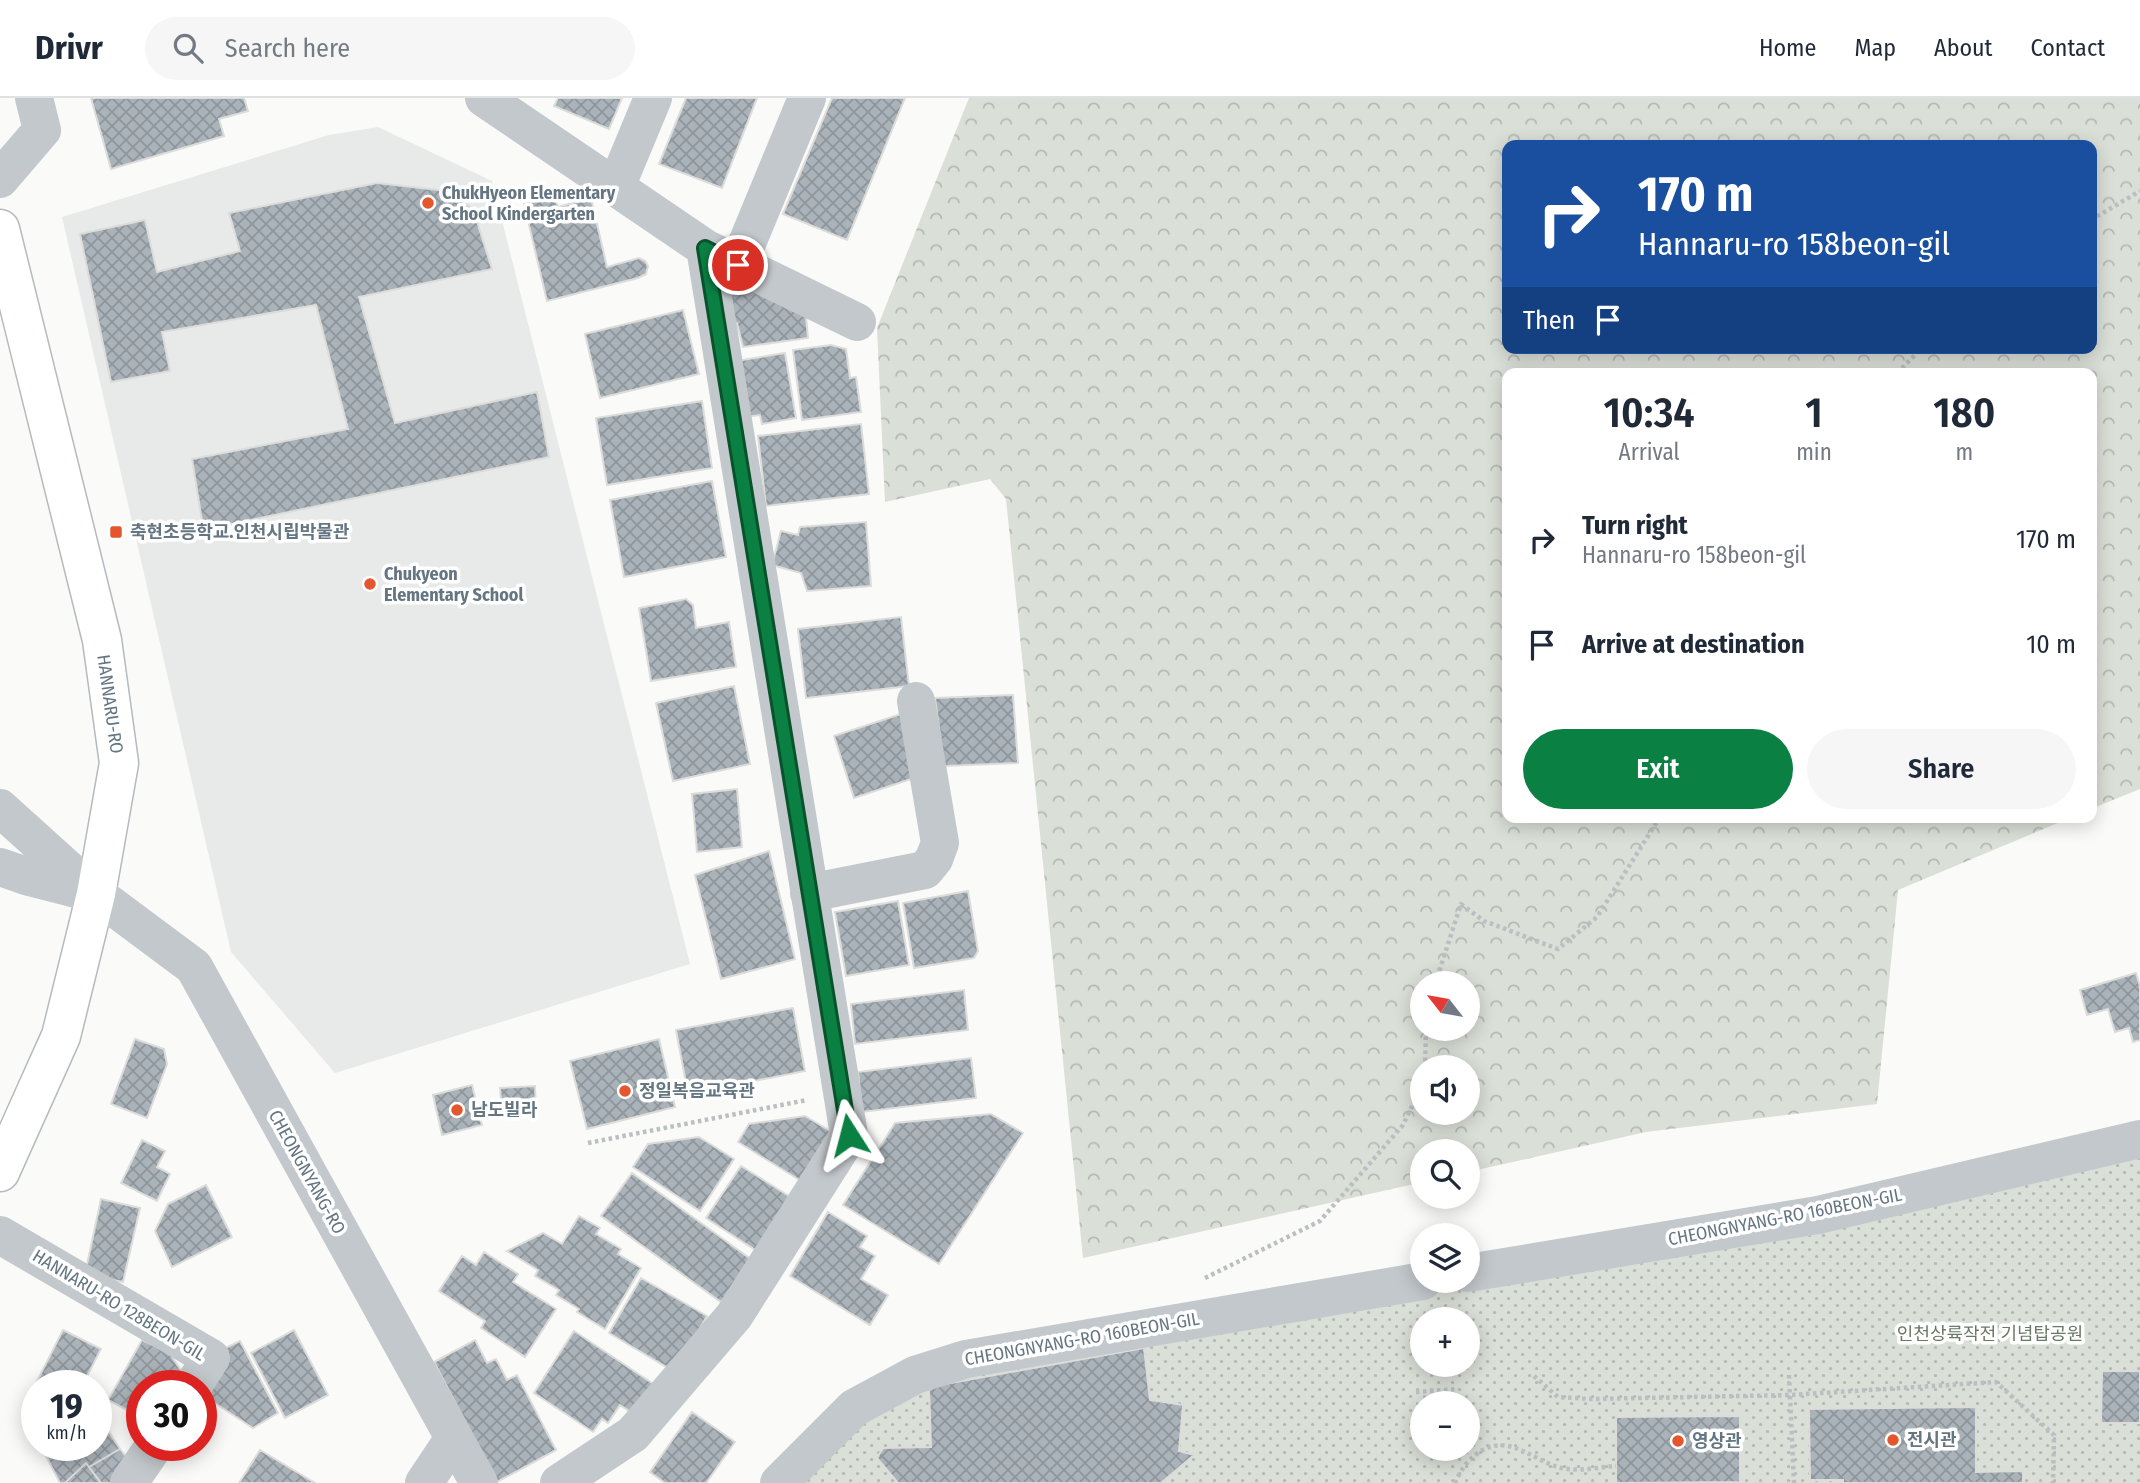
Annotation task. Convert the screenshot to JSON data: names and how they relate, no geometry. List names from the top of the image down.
{
  "streets": {
    "main road": ["HANNARU-RO"],
    "street": ["CHEONGNYANG-RO", "CHEONGNYANG-RO 160BEON-GIL", "HANNARU-RO 128BEON-GIL"]
  },
  "crossings": [
    ["HANNARU-RO", "CHEONGNYANG-RO"]
  ],
  "parks": ["인천상륙작전 기념탑공원"],
  "places": {
    "other": [
      "ChukHyeon Elementary School Kindergarten",
      "Chukyeon Elementary School",
      "정일복음교육관",
      "남도빌라",
      "전시관",
      "영상관"
    ],
    "transit": ["축현초등학교.인천시립박물관"]
  },
  "north": "top left",
  "page": {
    "header": "Drivr",
    "search": "Search here",
    "nav": [
      "Home",
      "Map",
      "About",
      "Contact"
    ],
    "turn": ["170 m", "Hannaru-ro 158beon-gil"],
    "then": "Then",
    "eta": [
      "10:34",
      "Arrival",
      "1",
      "min",
      "180",
      "m"
    ],
    "list": [
      {
        "name": "Turn right",
        "note": "Hannaru-ro 158beon-gil",
        "value": "170 m"
      },
      {
        "name": "Arrive at destination",
        "value": "10 m"
      }
    ],
    "buttons": ["Exit", "Share"],
    "map_buttons": ["+", "−"],
    "speed": "19 km/h",
    "limit": "30"
  }
}
